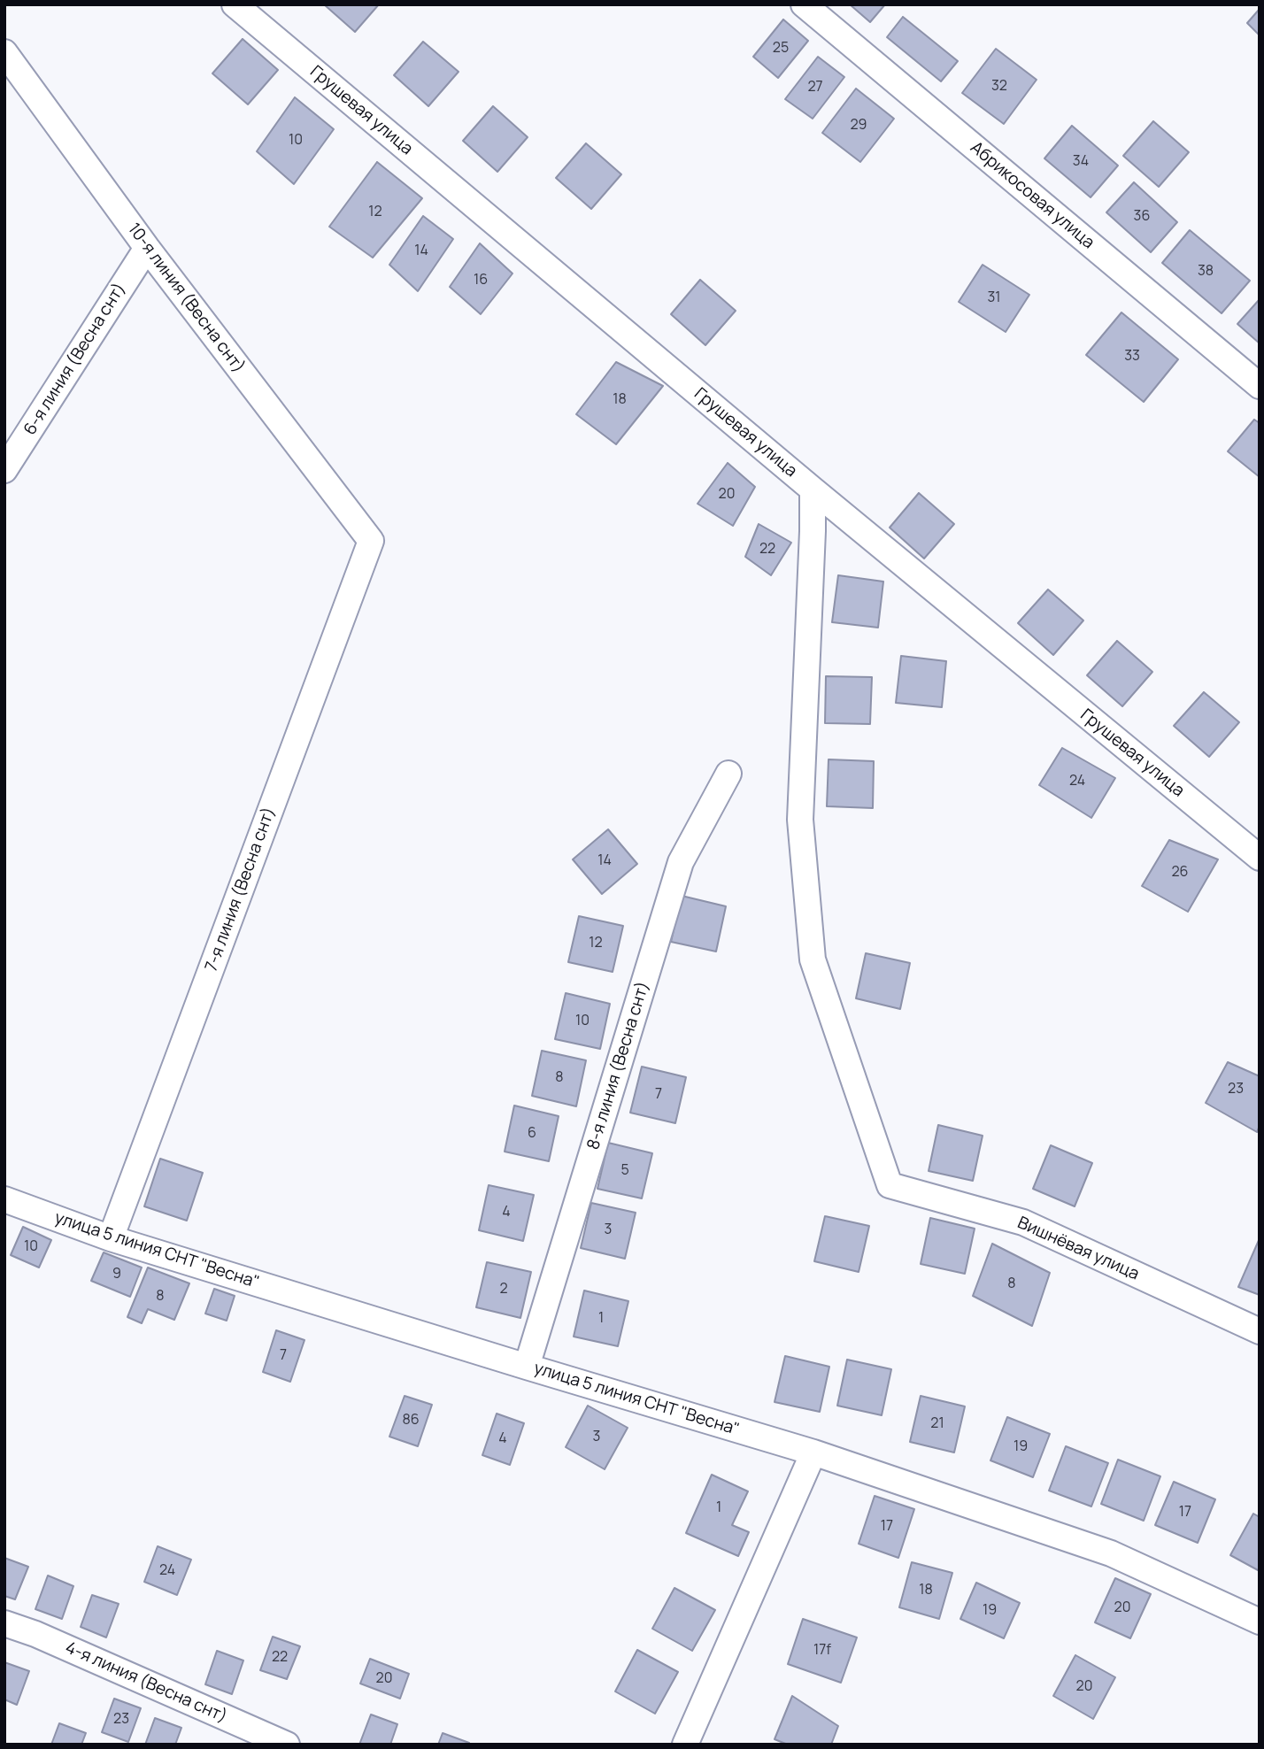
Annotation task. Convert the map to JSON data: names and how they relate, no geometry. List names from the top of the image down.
{
  "streets": {
    "street": [
      "Грушевая улица",
      "Абрикосовая улица",
      "10-я линия (Весна снт)",
      "6-я линия (Весна снт)",
      "7-я линия (Весна снт)",
      "8-я линия (Весна снт)",
      "Вишнёвая улица",
      "улица 5 линия СНТ \"Весна\"",
      "4-я линия (Весна снт)"
    ]
  },
  "crossings": [
    ["Грушевая улица", "Вишнёвая улица"],
    ["10-я линия (Весна снт)", "6-я линия (Весна снт)"],
    ["10-я линия (Весна снт)", "7-я линия (Весна снт)"],
    ["7-я линия (Весна снт)", "улица 5 линия СНТ \"Весна\""],
    ["8-я линия (Весна снт)", "улица 5 линия СНТ \"Весна\""]
  ],
  "house_numbers": [
    "25",
    "32",
    "27",
    "29",
    "10",
    "34",
    "12",
    "36",
    "14",
    "38",
    "16",
    "31",
    "33",
    "18",
    "20",
    "22",
    "24",
    "14",
    "26",
    "12",
    "10",
    "8",
    "23",
    "7",
    "6",
    "5",
    "4",
    "3",
    "10",
    "9",
    "8",
    "2",
    "8",
    "1",
    "7",
    "86",
    "21",
    "3",
    "4",
    "19",
    "1",
    "17",
    "17",
    "24",
    "18",
    "20",
    "19",
    "17f",
    "22",
    "20",
    "20",
    "23"
  ]
}
